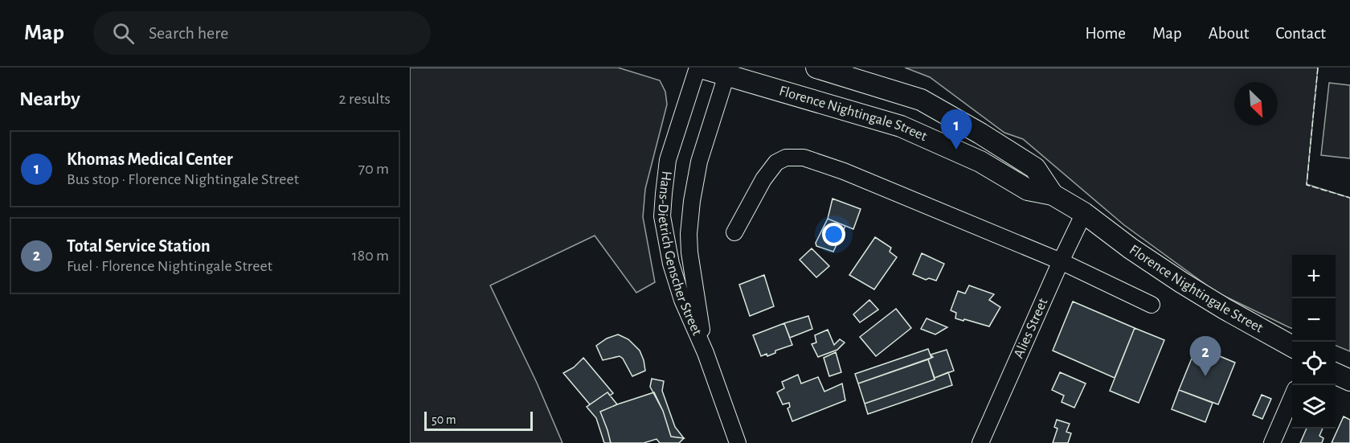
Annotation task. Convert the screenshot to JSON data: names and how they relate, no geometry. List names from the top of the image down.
{
  "streets": {
    "main road": ["Florence Nightingale Street"],
    "street": ["Hans-Dietrich Genscher Street", "Alies Street"]
  },
  "crossings": [
    ["Florence Nightingale Street", "Hans-Dietrich Genscher Street"],
    ["Florence Nightingale Street", "Alies Street"]
  ],
  "scale_bar": "50 m",
  "north": "bottom right",
  "page": {
    "header": "Map",
    "search": "Search here",
    "nav": [
      "Home",
      "Map",
      "About",
      "Contact"
    ],
    "heading": ["Nearby", "2 results"],
    "pins": ["1", "2"],
    "list": [
      {
        "mark": "1",
        "name": "Khomas Medical Center",
        "note": "Bus stop · Florence Nightingale Street",
        "value": "70 m"
      },
      {
        "mark": "2",
        "name": "Total Service Station",
        "note": "Fuel · Florence Nightingale Street",
        "value": "180 m"
      }
    ],
    "map_buttons": ["+", "−"],
    "scale": "50 m"
  }
}
